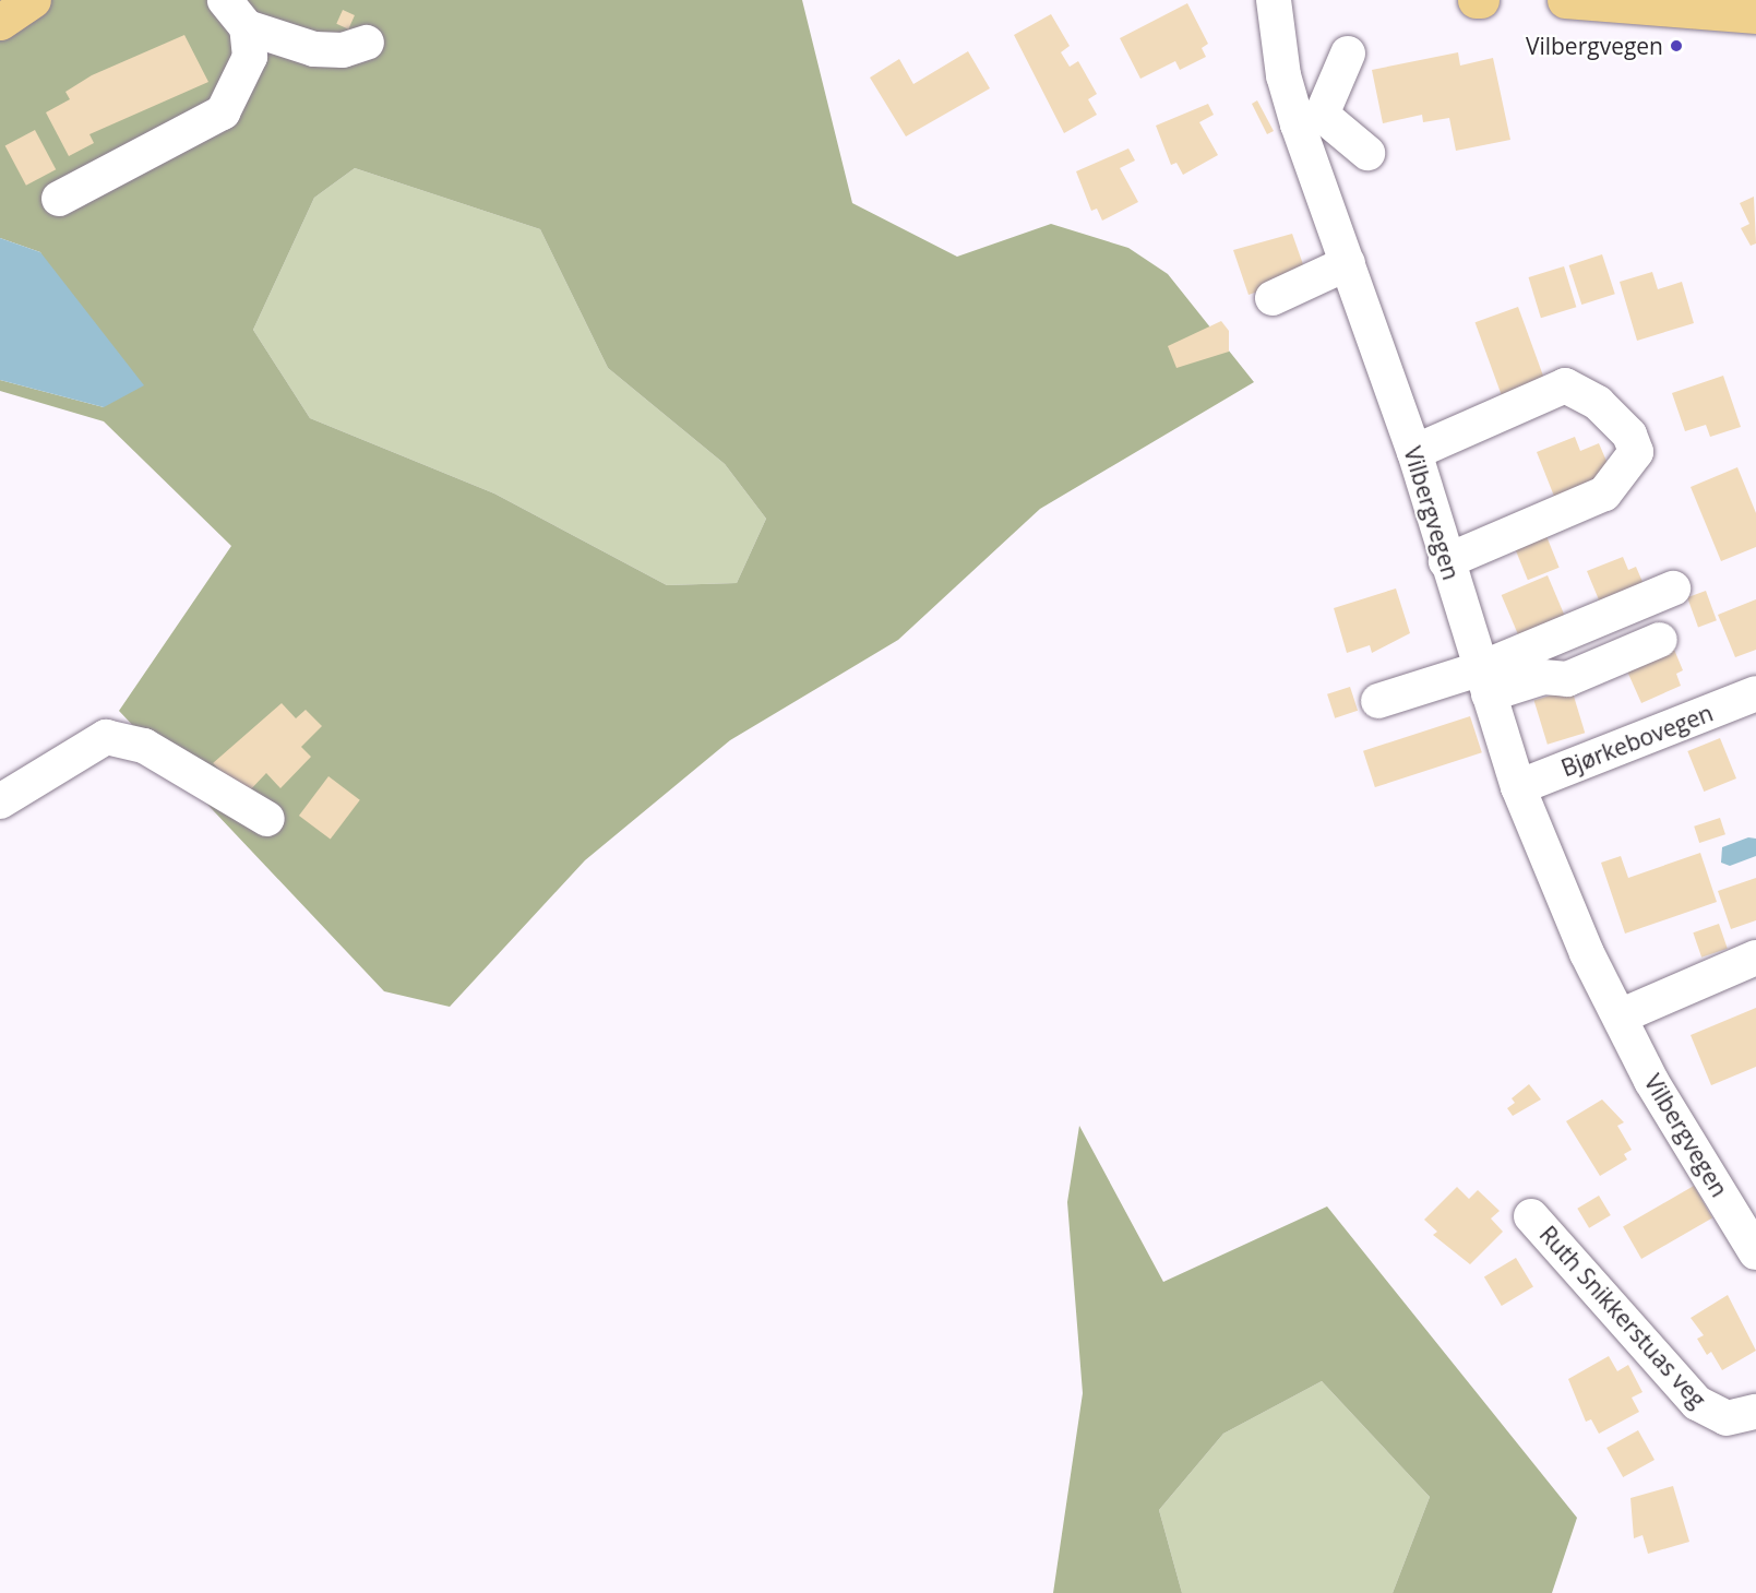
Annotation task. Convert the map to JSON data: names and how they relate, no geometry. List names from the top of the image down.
{
  "streets": {
    "street": ["Vilbergvegen", "Bjørkebovegen", "Ruth Snikkerstuas veg"]
  },
  "crossings": [
    ["Vilbergvegen", "Bjørkebovegen"]
  ],
  "places": ["Vilbergvegen"]
}
